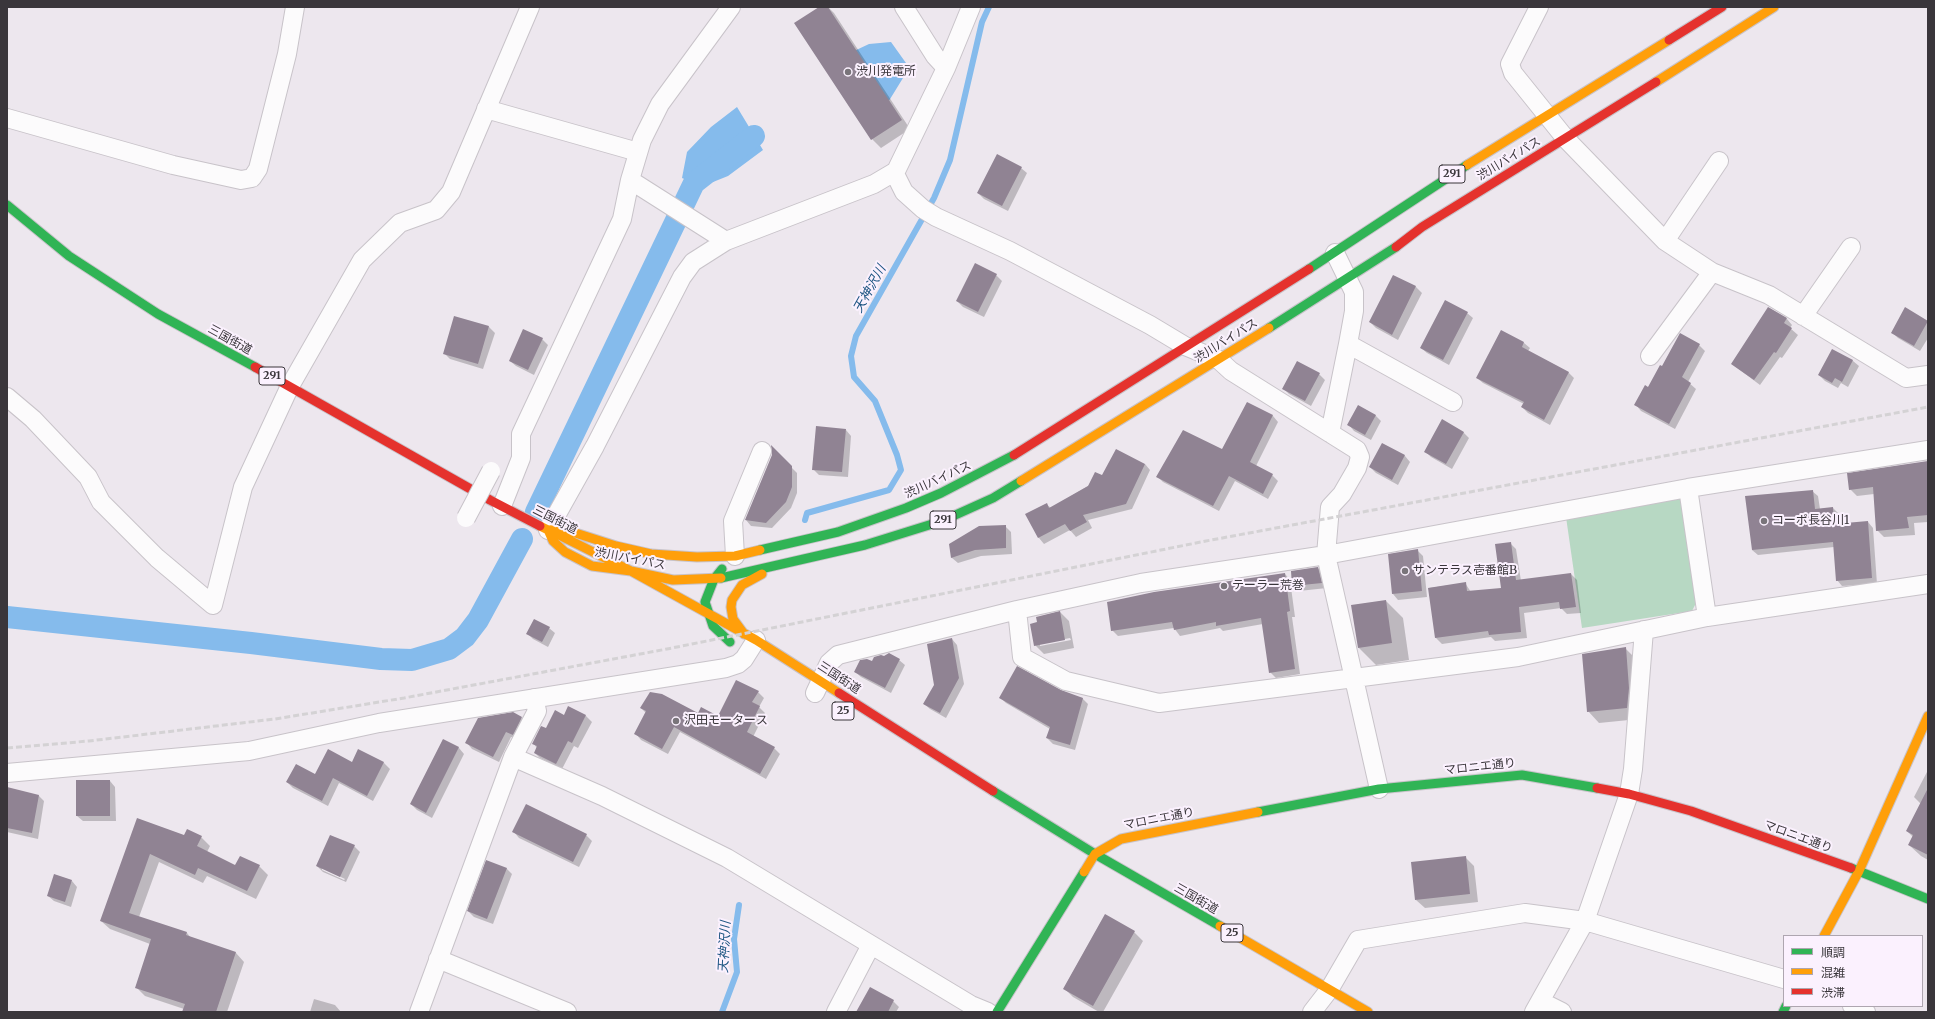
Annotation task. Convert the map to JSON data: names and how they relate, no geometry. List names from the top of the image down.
{
  "streets": {
    "main road": [
      "渋川バイパス",
      "291",
      "三国街道",
      "25",
      "マロニエ通り"
    ]
  },
  "crossings": [
    ["渋川バイパス", "三国街道"],
    ["三国街道", "マロニエ通り"]
  ],
  "water": ["天神沢川"],
  "places": [
    "渋川発電所",
    "コーポ長谷川1",
    "サンテラス壱番館B",
    "テーラー荒巻",
    "沢田モータース"
  ],
  "legend": ["順調", "混雑", "渋滞"]
}
